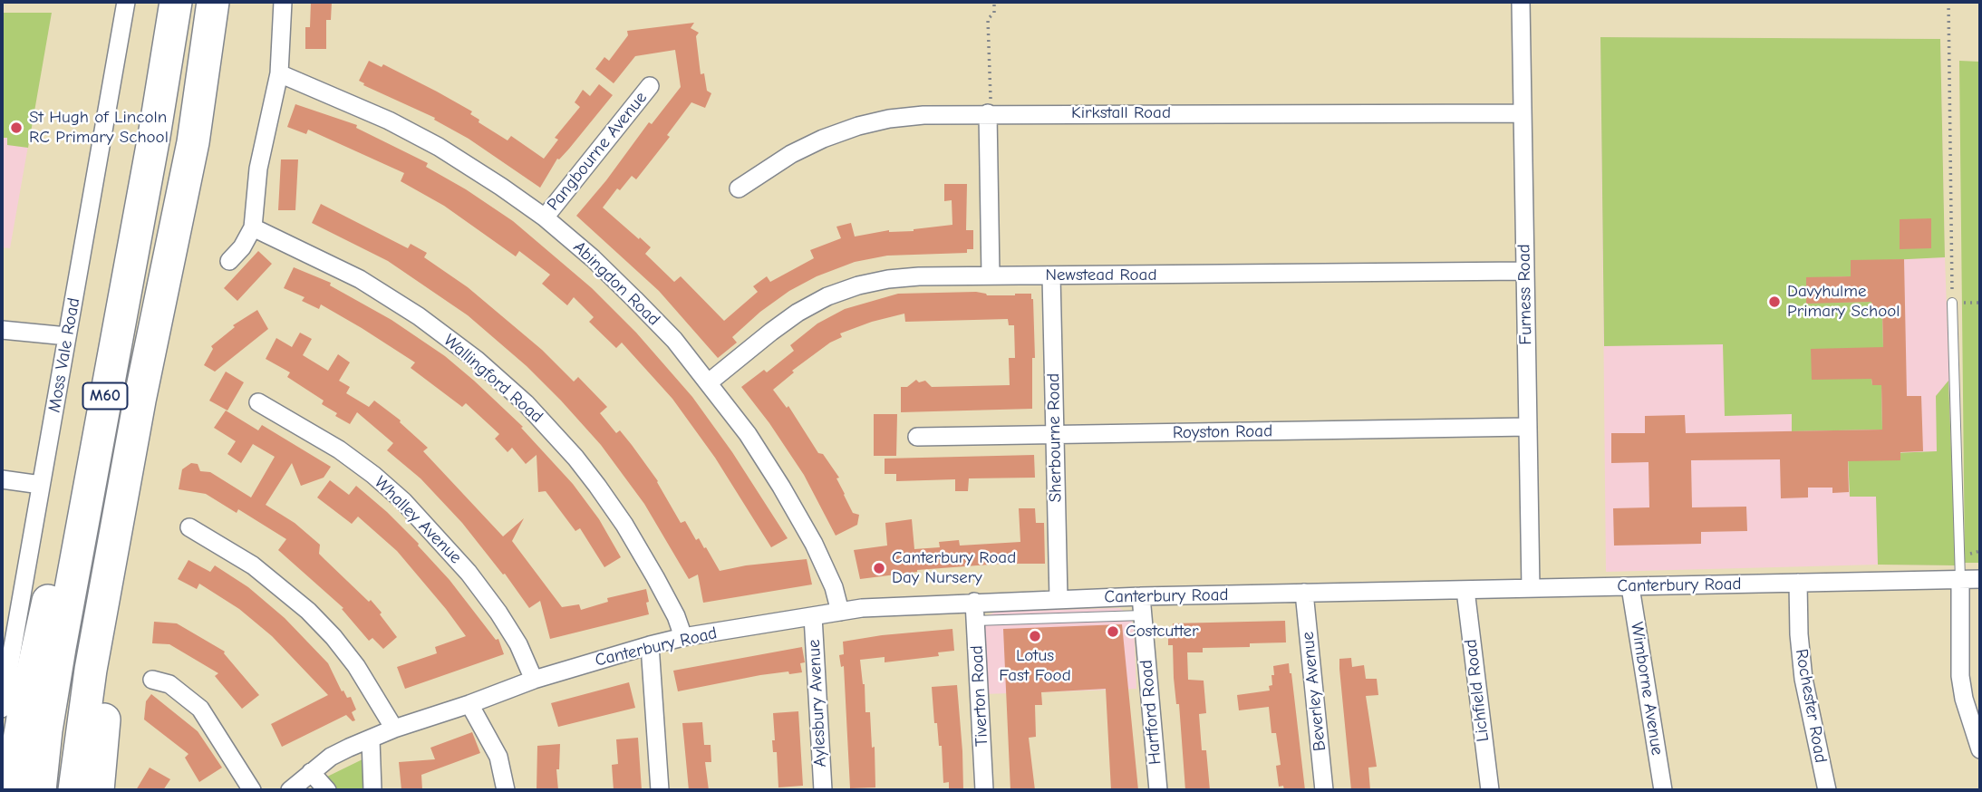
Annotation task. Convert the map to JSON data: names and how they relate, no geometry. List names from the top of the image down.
{
  "streets": {
    "highway": ["M60"],
    "street": [
      "Kirkstall Road",
      "Pangbourne Avenue",
      "Newstead Road",
      "Abingdon Road",
      "Furness Road",
      "Moss Vale Road",
      "Wallingford Road",
      "Royston Road",
      "Sherbourne Road",
      "Whalley Avenue",
      "Canterbury Road",
      "Wimborne Avenue",
      "Lichfield Road",
      "Beverley Avenue",
      "Tiverton Road",
      "Aylesbury Avenue",
      "Rochester Road",
      "Hartford Road"
    ]
  },
  "crossings": [
    ["Kirkstall Road", "Furness Road"],
    ["Pangbourne Avenue", "Abingdon Road"],
    ["Newstead Road", "Abingdon Road"],
    ["Newstead Road", "Furness Road"],
    ["Newstead Road", "Sherbourne Road"],
    ["Abingdon Road", "Canterbury Road"],
    ["Furness Road", "Royston Road"],
    ["Furness Road", "Canterbury Road"],
    ["Wallingford Road", "Canterbury Road"],
    ["Royston Road", "Sherbourne Road"],
    ["Sherbourne Road", "Canterbury Road"],
    ["Whalley Avenue", "Canterbury Road"],
    ["Canterbury Road", "Wimborne Avenue"],
    ["Canterbury Road", "Lichfield Road"],
    ["Canterbury Road", "Beverley Avenue"],
    ["Canterbury Road", "Tiverton Road"],
    ["Canterbury Road", "Aylesbury Avenue"],
    ["Canterbury Road", "Rochester Road"],
    ["Canterbury Road", "Hartford Road"]
  ],
  "places": [
    "St Hugh of Lincoln RC Primary School",
    "Davyhulme Primary School",
    "Canterbury Road Day Nursery",
    "Costcutter",
    "Lotus Fast Food"
  ]
}
